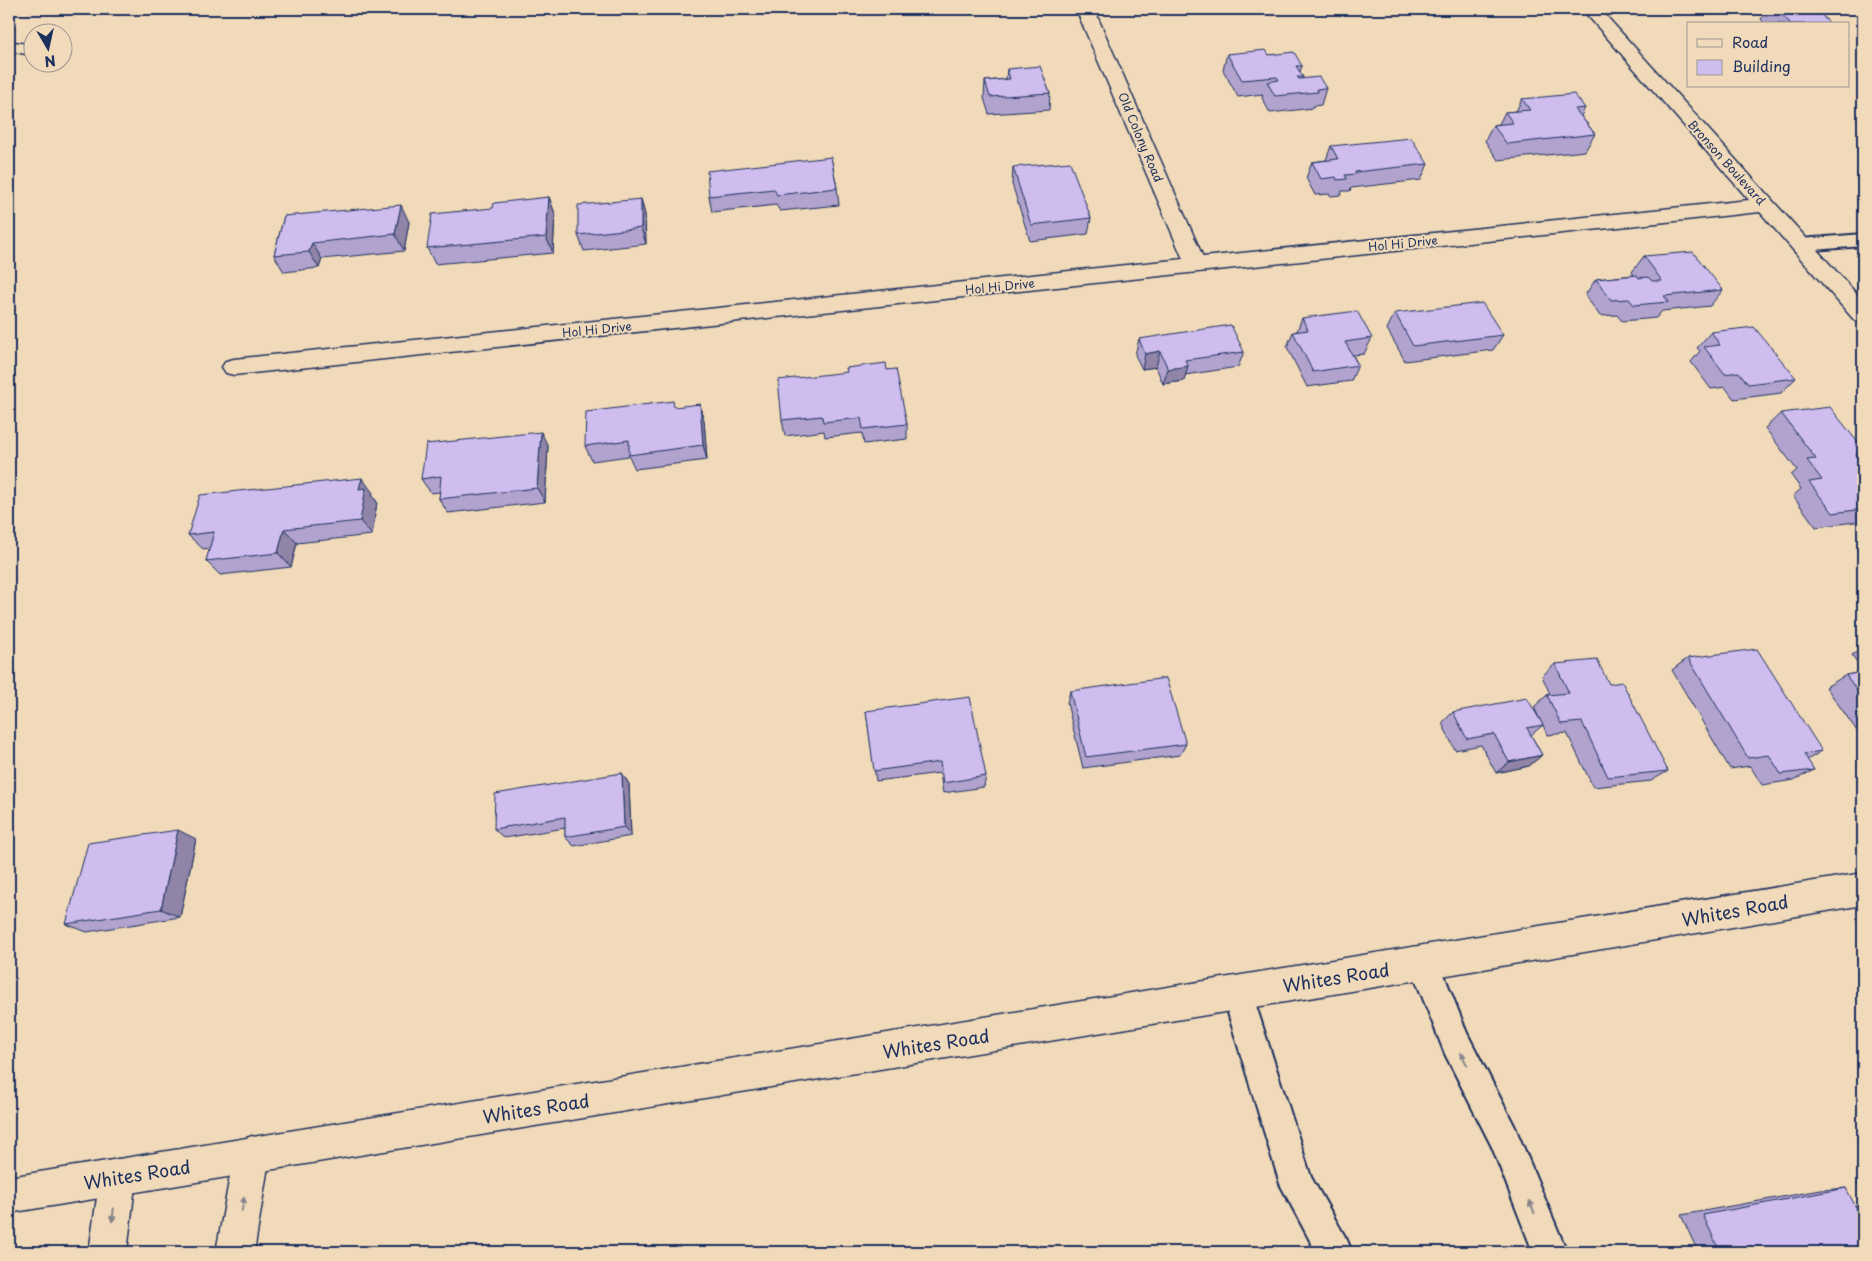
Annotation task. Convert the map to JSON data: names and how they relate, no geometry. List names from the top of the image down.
{
  "streets": {
    "street": [
      "Old Colony Road",
      "Bronson Boulevard",
      "Hol Hi Drive",
      "Whites Road"
    ]
  },
  "crossings": [
    ["Old Colony Road", "Hol Hi Drive"],
    ["Bronson Boulevard", "Hol Hi Drive"]
  ],
  "legend": ["Road", "Building"],
  "north": "bottom"
}
